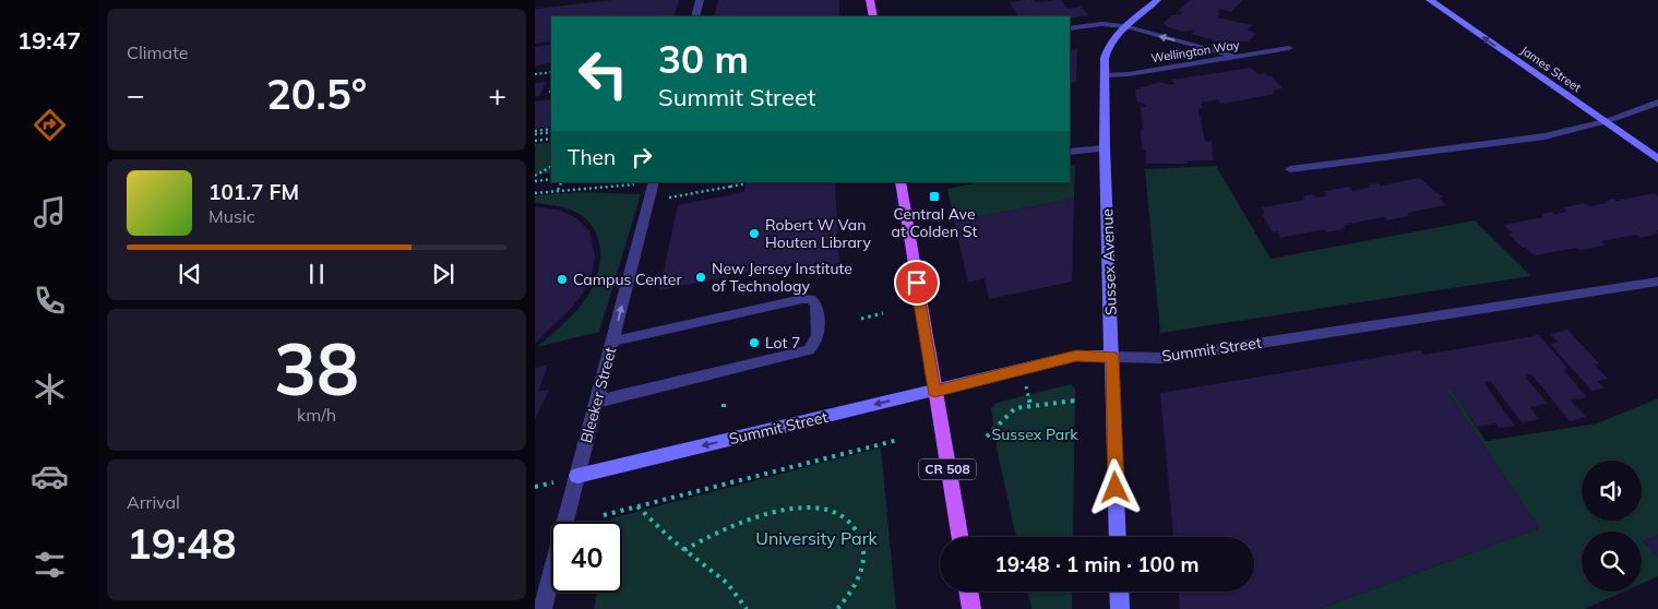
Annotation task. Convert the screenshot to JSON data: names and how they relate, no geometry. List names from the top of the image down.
{
  "streets": {
    "main road": ["CR 508"],
    "street": [
      "James Street",
      "Sussex Avenue",
      "Summit Street",
      "Bleeker Street"
    ],
    "lane": ["Wellington Way"]
  },
  "crossings": [
    ["Wellington Way", "Sussex Avenue"],
    ["Sussex Avenue", "Summit Street"],
    ["Summit Street", "Bleeker Street"],
    ["Summit Street", "CR 508"]
  ],
  "one_way": ["James Street", "Bleeker Street"],
  "parks": ["Sussex Park", "University Park"],
  "places": {
    "transit": ["Central Ave at Colden St"],
    "other": [
      "Robert W Van Houten Library",
      "New Jersey Institute of Technology",
      "Campus Center",
      "Lot 7"
    ]
  },
  "page": {
    "tabs": "19:47",
    "tile": [
      "Climate",
      ["38", "km/h"],
      ["Arrival", "19:48"]
    ],
    "turn": ["30 m", "Summit Street"],
    "heat": ["−", "20.5°", "+"],
    "then": "Then",
    "song": ["101.7 FM", "Music"],
    "limit": "40",
    "trip": "19:48 · 1 min · 100 m"
  }
}
